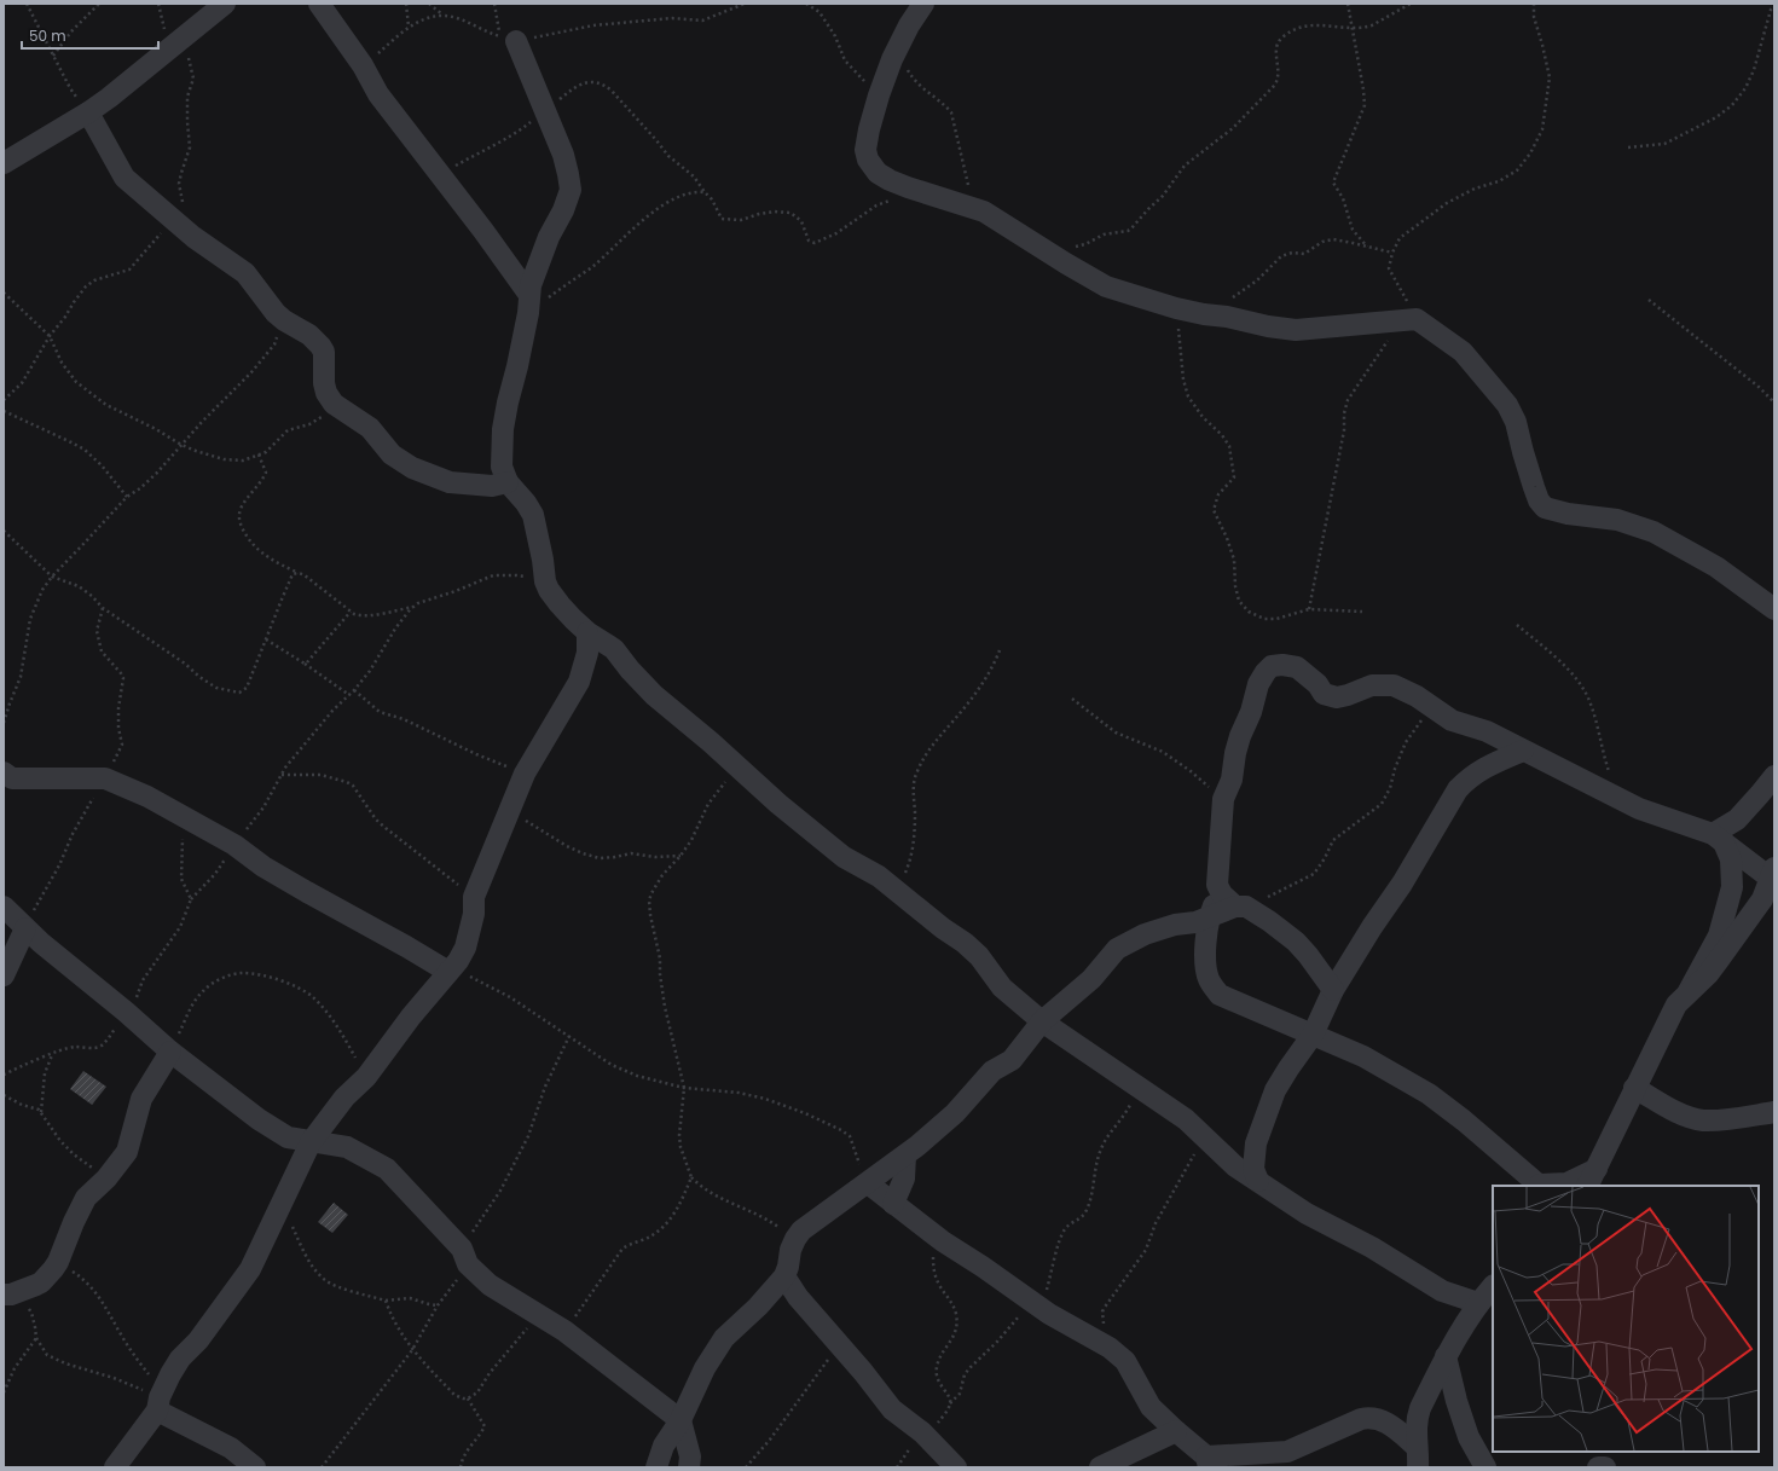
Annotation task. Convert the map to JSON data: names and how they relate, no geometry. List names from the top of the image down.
{
  "scale_bar": "50 m"
}
